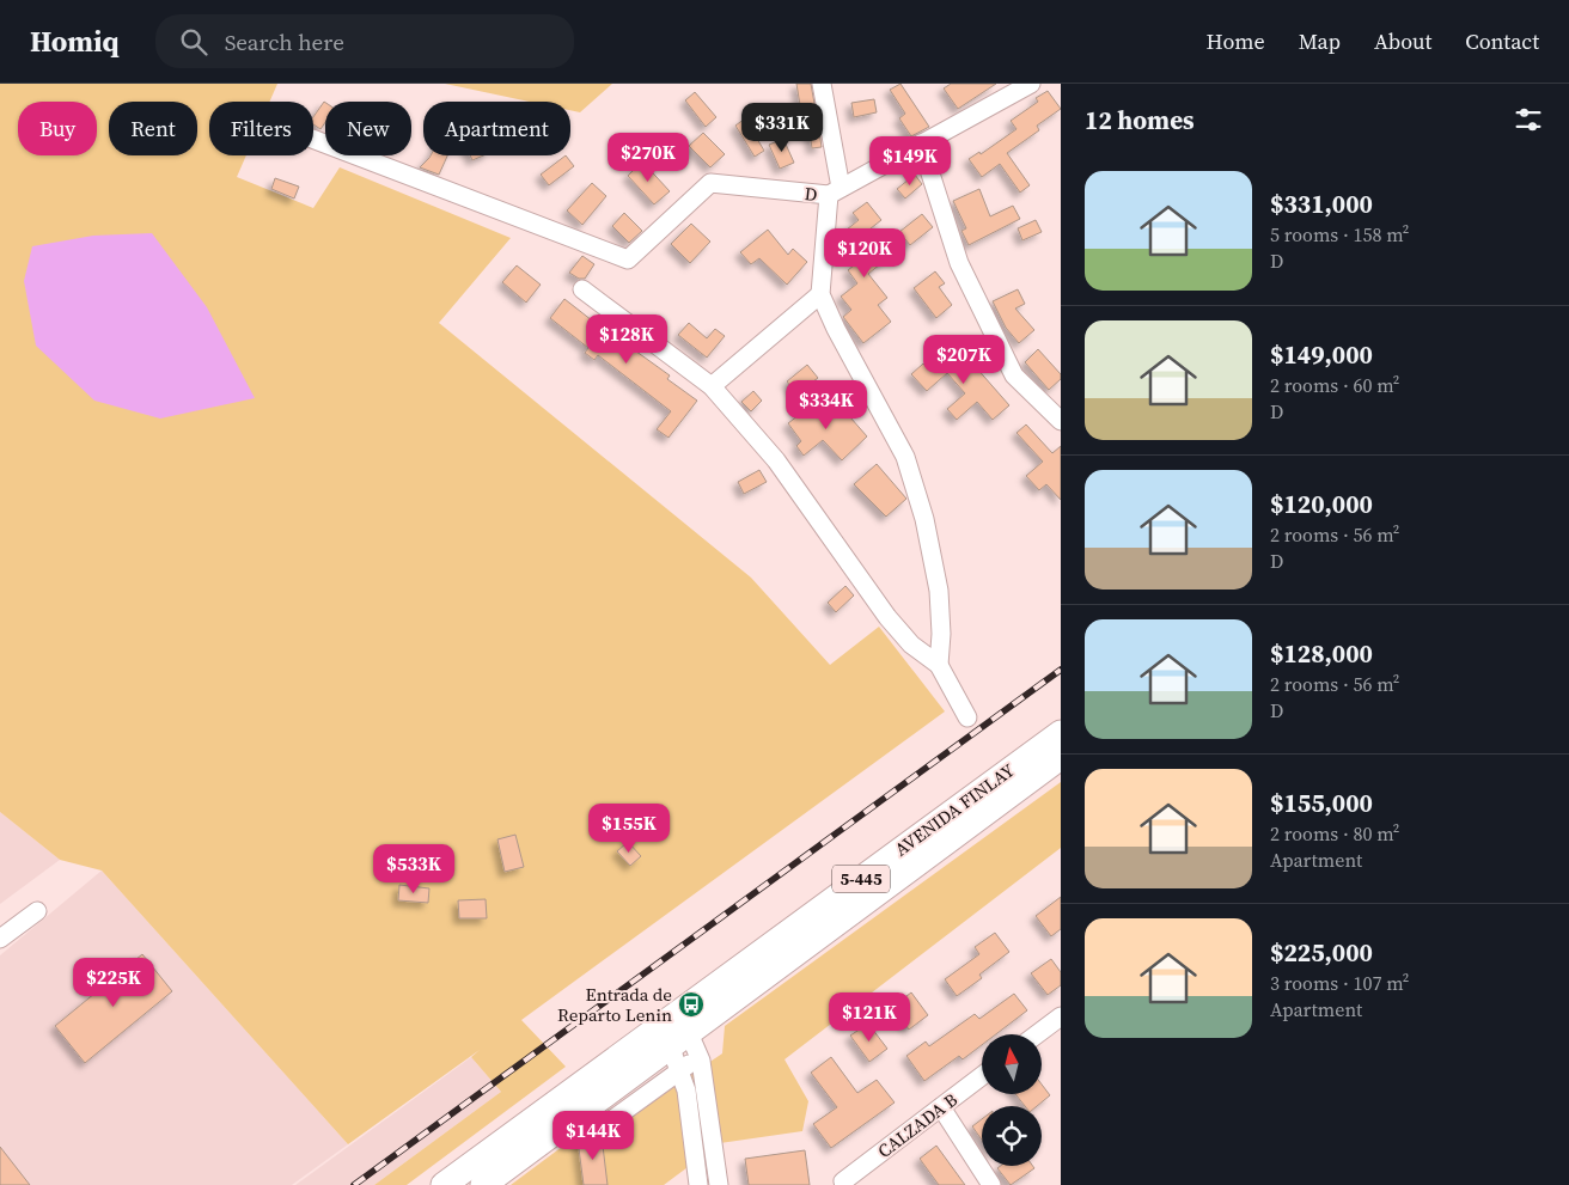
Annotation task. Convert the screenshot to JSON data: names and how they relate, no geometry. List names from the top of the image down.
{
  "streets": {
    "highway": ["AVENIDA FINLAY", "5-445"],
    "street": ["D", "CALZADA B"]
  },
  "places": {
    "bus stop": ["Entrada de Reparto Lenin"]
  },
  "north": "top",
  "page": {
    "header": "Homiq",
    "search": "Search here",
    "nav": [
      "Home",
      "Map",
      "About",
      "Contact"
    ],
    "heading": "12 homes",
    "chip": [
      "Buy",
      "Rent",
      "Filters",
      "New",
      "Apartment"
    ],
    "price": [
      "$331K",
      "$270K",
      "$149K",
      "$120K",
      "$128K",
      "$207K",
      "$334K",
      "$155K",
      "$533K",
      "$225K",
      "$121K",
      "$144K"
    ],
    "list": [
      {
        "name": "$331,000",
        "note": "5 rooms · 158 m² · D"
      },
      {
        "name": "$149,000",
        "note": "2 rooms · 60 m² · D"
      },
      {
        "name": "$120,000",
        "note": "2 rooms · 56 m² · D"
      },
      {
        "name": "$128,000",
        "note": "2 rooms · 56 m² · D"
      },
      {
        "name": "$155,000",
        "note": "2 rooms · 80 m² · Apartment"
      },
      {
        "name": "$225,000",
        "note": "3 rooms · 107 m² · Apartment"
      }
    ]
  }
}
